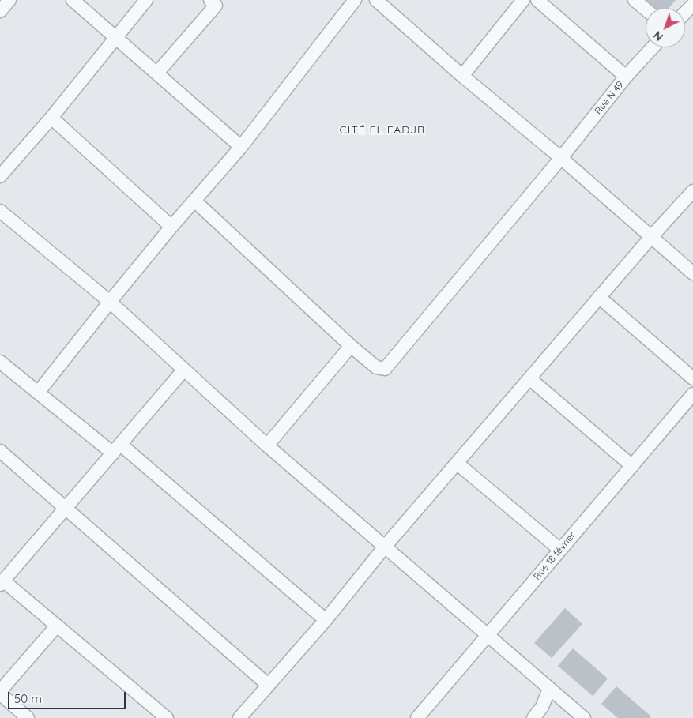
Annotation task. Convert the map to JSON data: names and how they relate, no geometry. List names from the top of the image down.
{
  "streets": {
    "street": ["Rue N 49", "Rue 18 février"]
  },
  "districts": ["CITÉ EL FADJR"],
  "scale_bar": "50 m",
  "north": "bottom left"
}
